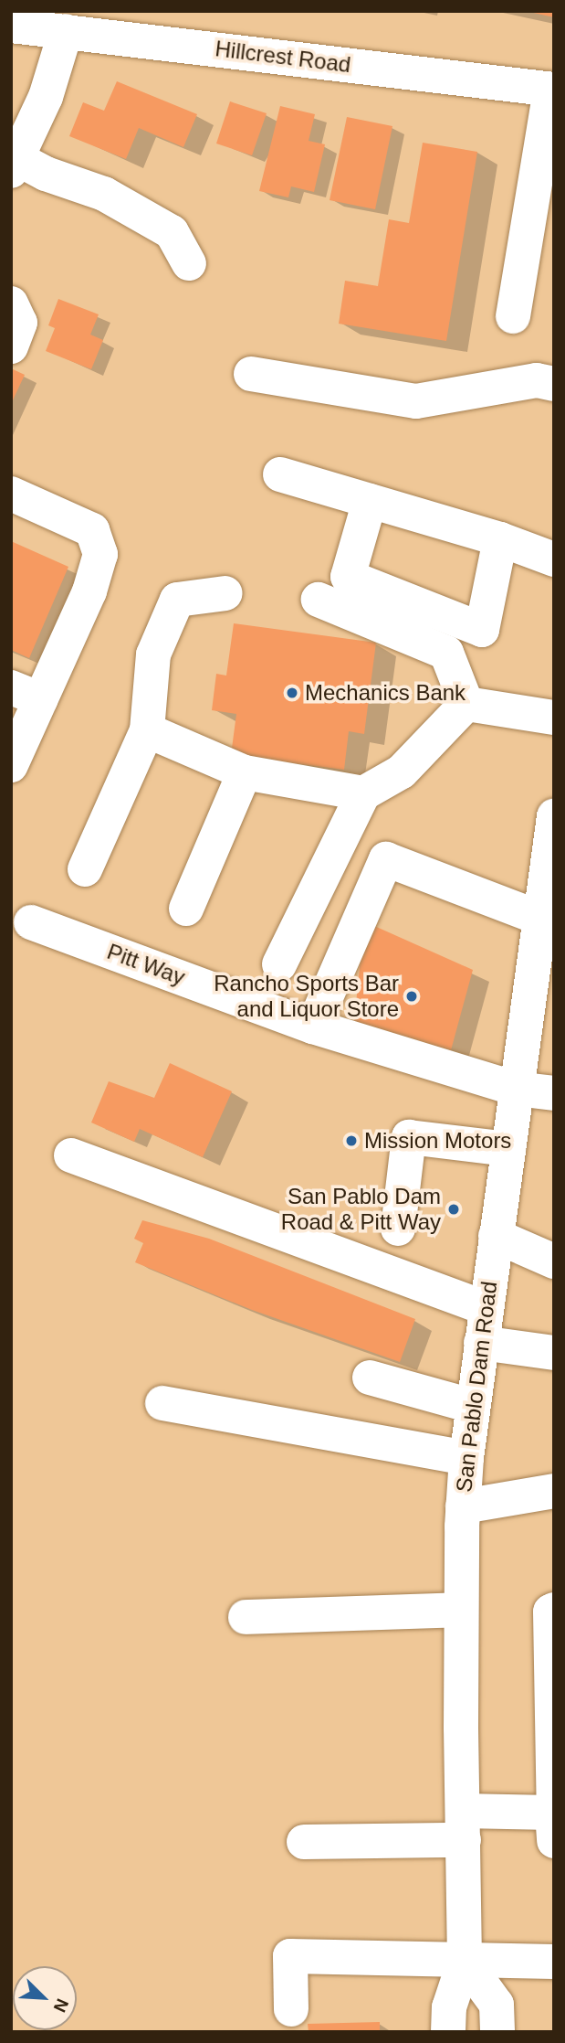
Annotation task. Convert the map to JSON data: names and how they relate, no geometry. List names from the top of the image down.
{
  "streets": {
    "main road": ["Hillcrest Road", "Pitt Way", "San Pablo Dam Road"]
  },
  "crossings": [
    ["Pitt Way", "San Pablo Dam Road"]
  ],
  "places": [
    "Mechanics Bank",
    "Rancho Sports Bar and Liquor Store",
    "Mission Motors",
    "San Pablo Dam Road & Pitt Way"
  ],
  "north": "bottom right"
}
